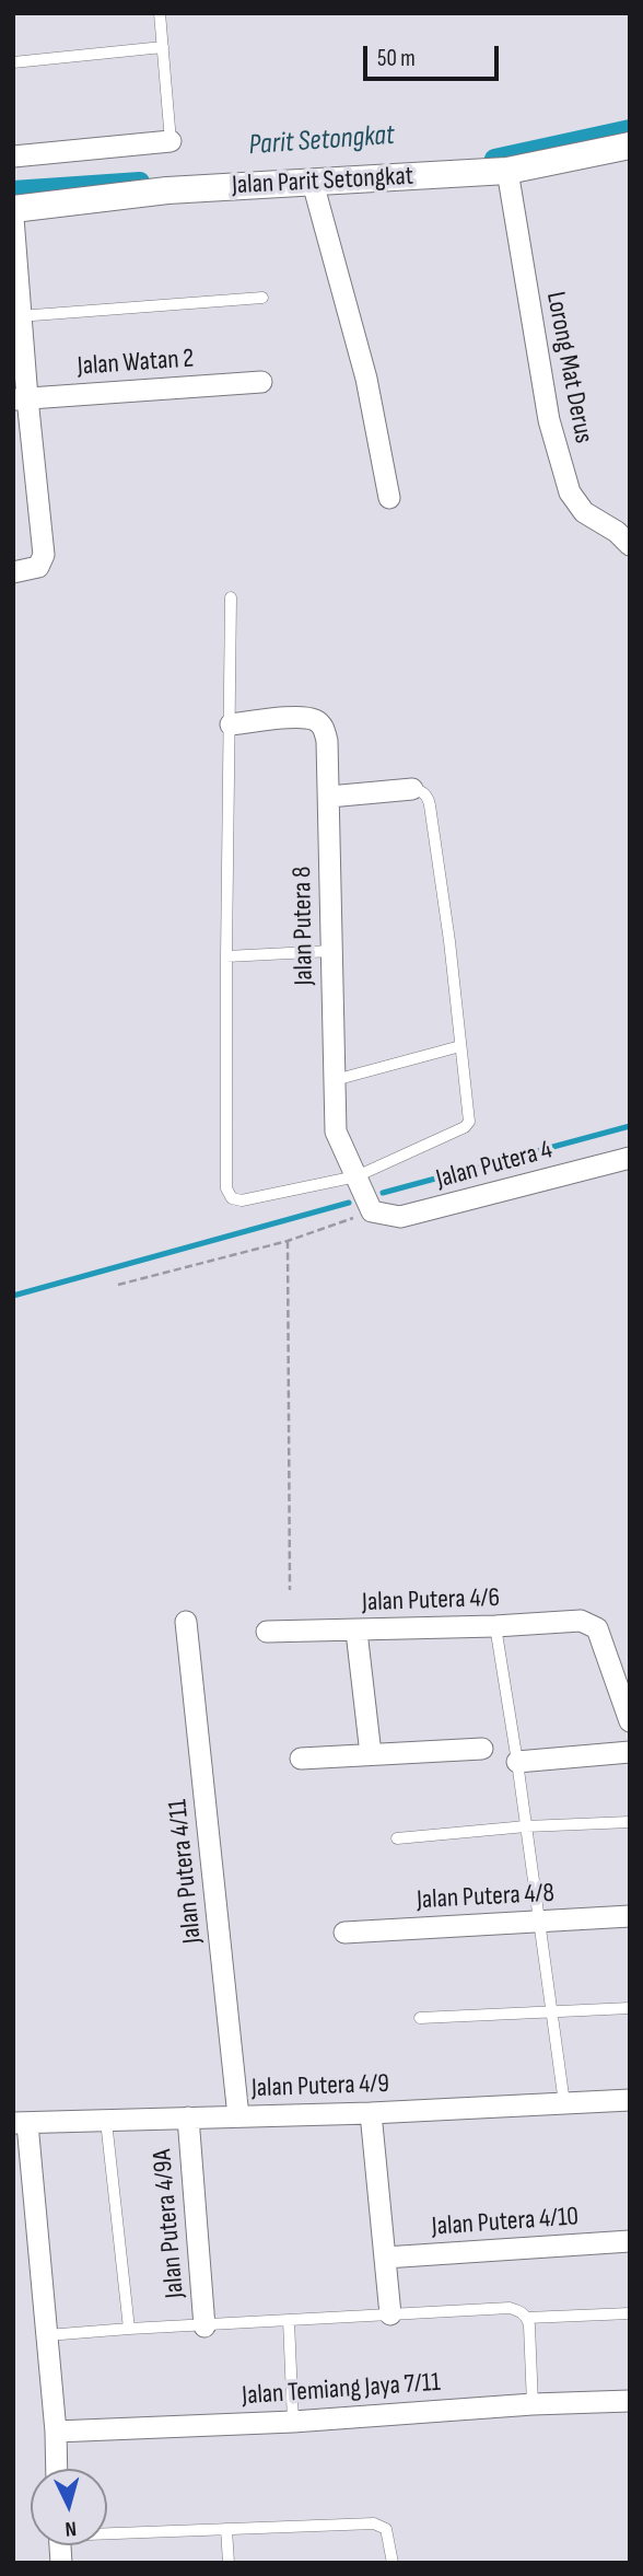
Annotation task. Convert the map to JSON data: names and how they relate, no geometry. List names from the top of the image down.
{
  "streets": {
    "street": [
      "Jalan Parit Setongkat",
      "Jalan Watan 2",
      "Lorong Mat Derus",
      "Jalan Putera 8",
      "Jalan Putera 4",
      "Jalan Putera 4/6",
      "Jalan Putera 4/11",
      "Jalan Putera 4/8",
      "Jalan Putera 4/9",
      "Jalan Putera 4/10",
      "Jalan Putera 4/9A",
      "Jalan Temiang Jaya 7/11"
    ]
  },
  "crossings": [
    ["Jalan Parit Setongkat", "Lorong Mat Derus"],
    ["Jalan Putera 8", "Jalan Putera 4"],
    ["Jalan Putera 4/11", "Jalan Putera 4/9"],
    ["Jalan Putera 4/9", "Jalan Putera 4/9A"]
  ],
  "water": ["Parit Setongkat"],
  "scale_bar": "50 m",
  "north": "bottom"
}
